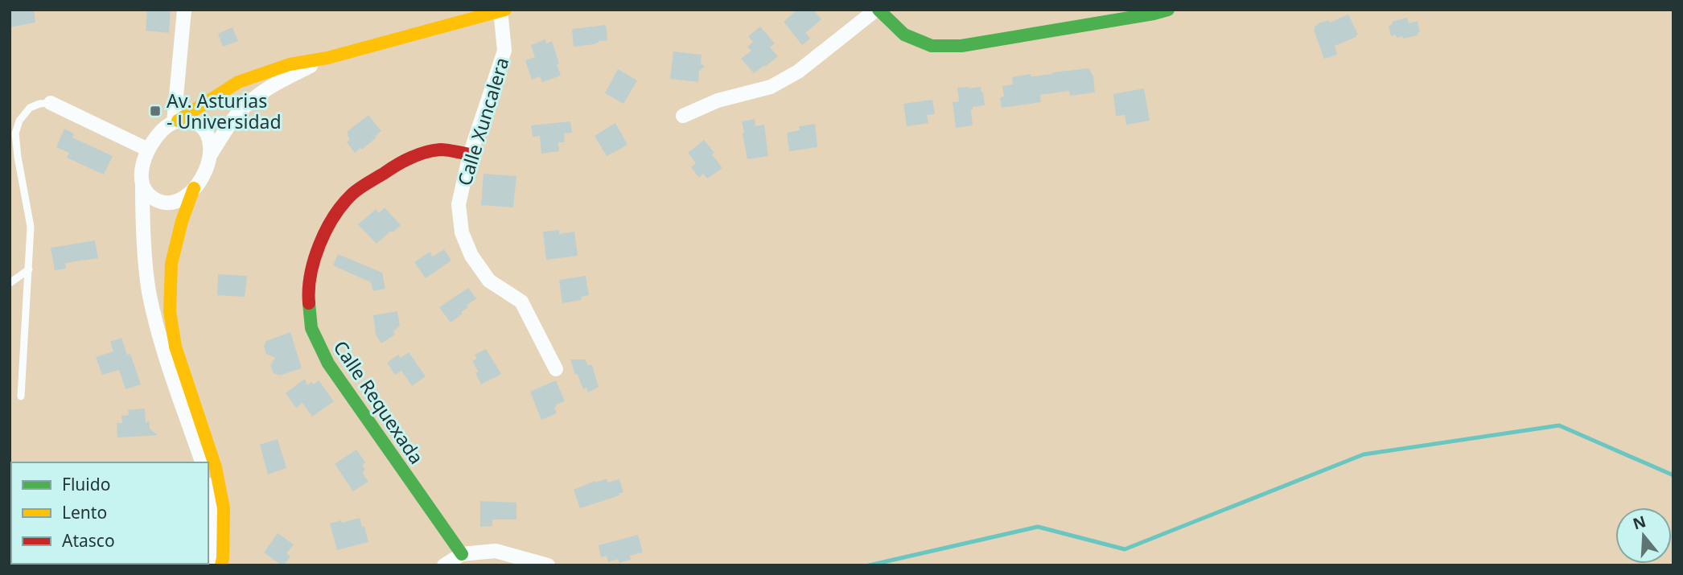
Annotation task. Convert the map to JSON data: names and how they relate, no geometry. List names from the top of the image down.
{
  "streets": {
    "street": ["Calle Xuncalera", "Calle Requexada"]
  },
  "crossings": [
    ["Calle Xuncalera", "Calle Requexada"]
  ],
  "places": {
    "transit": ["Av. Asturias - Universidad"]
  },
  "legend": ["Fluido", "Lento", "Atasco"],
  "north": "top"
}
